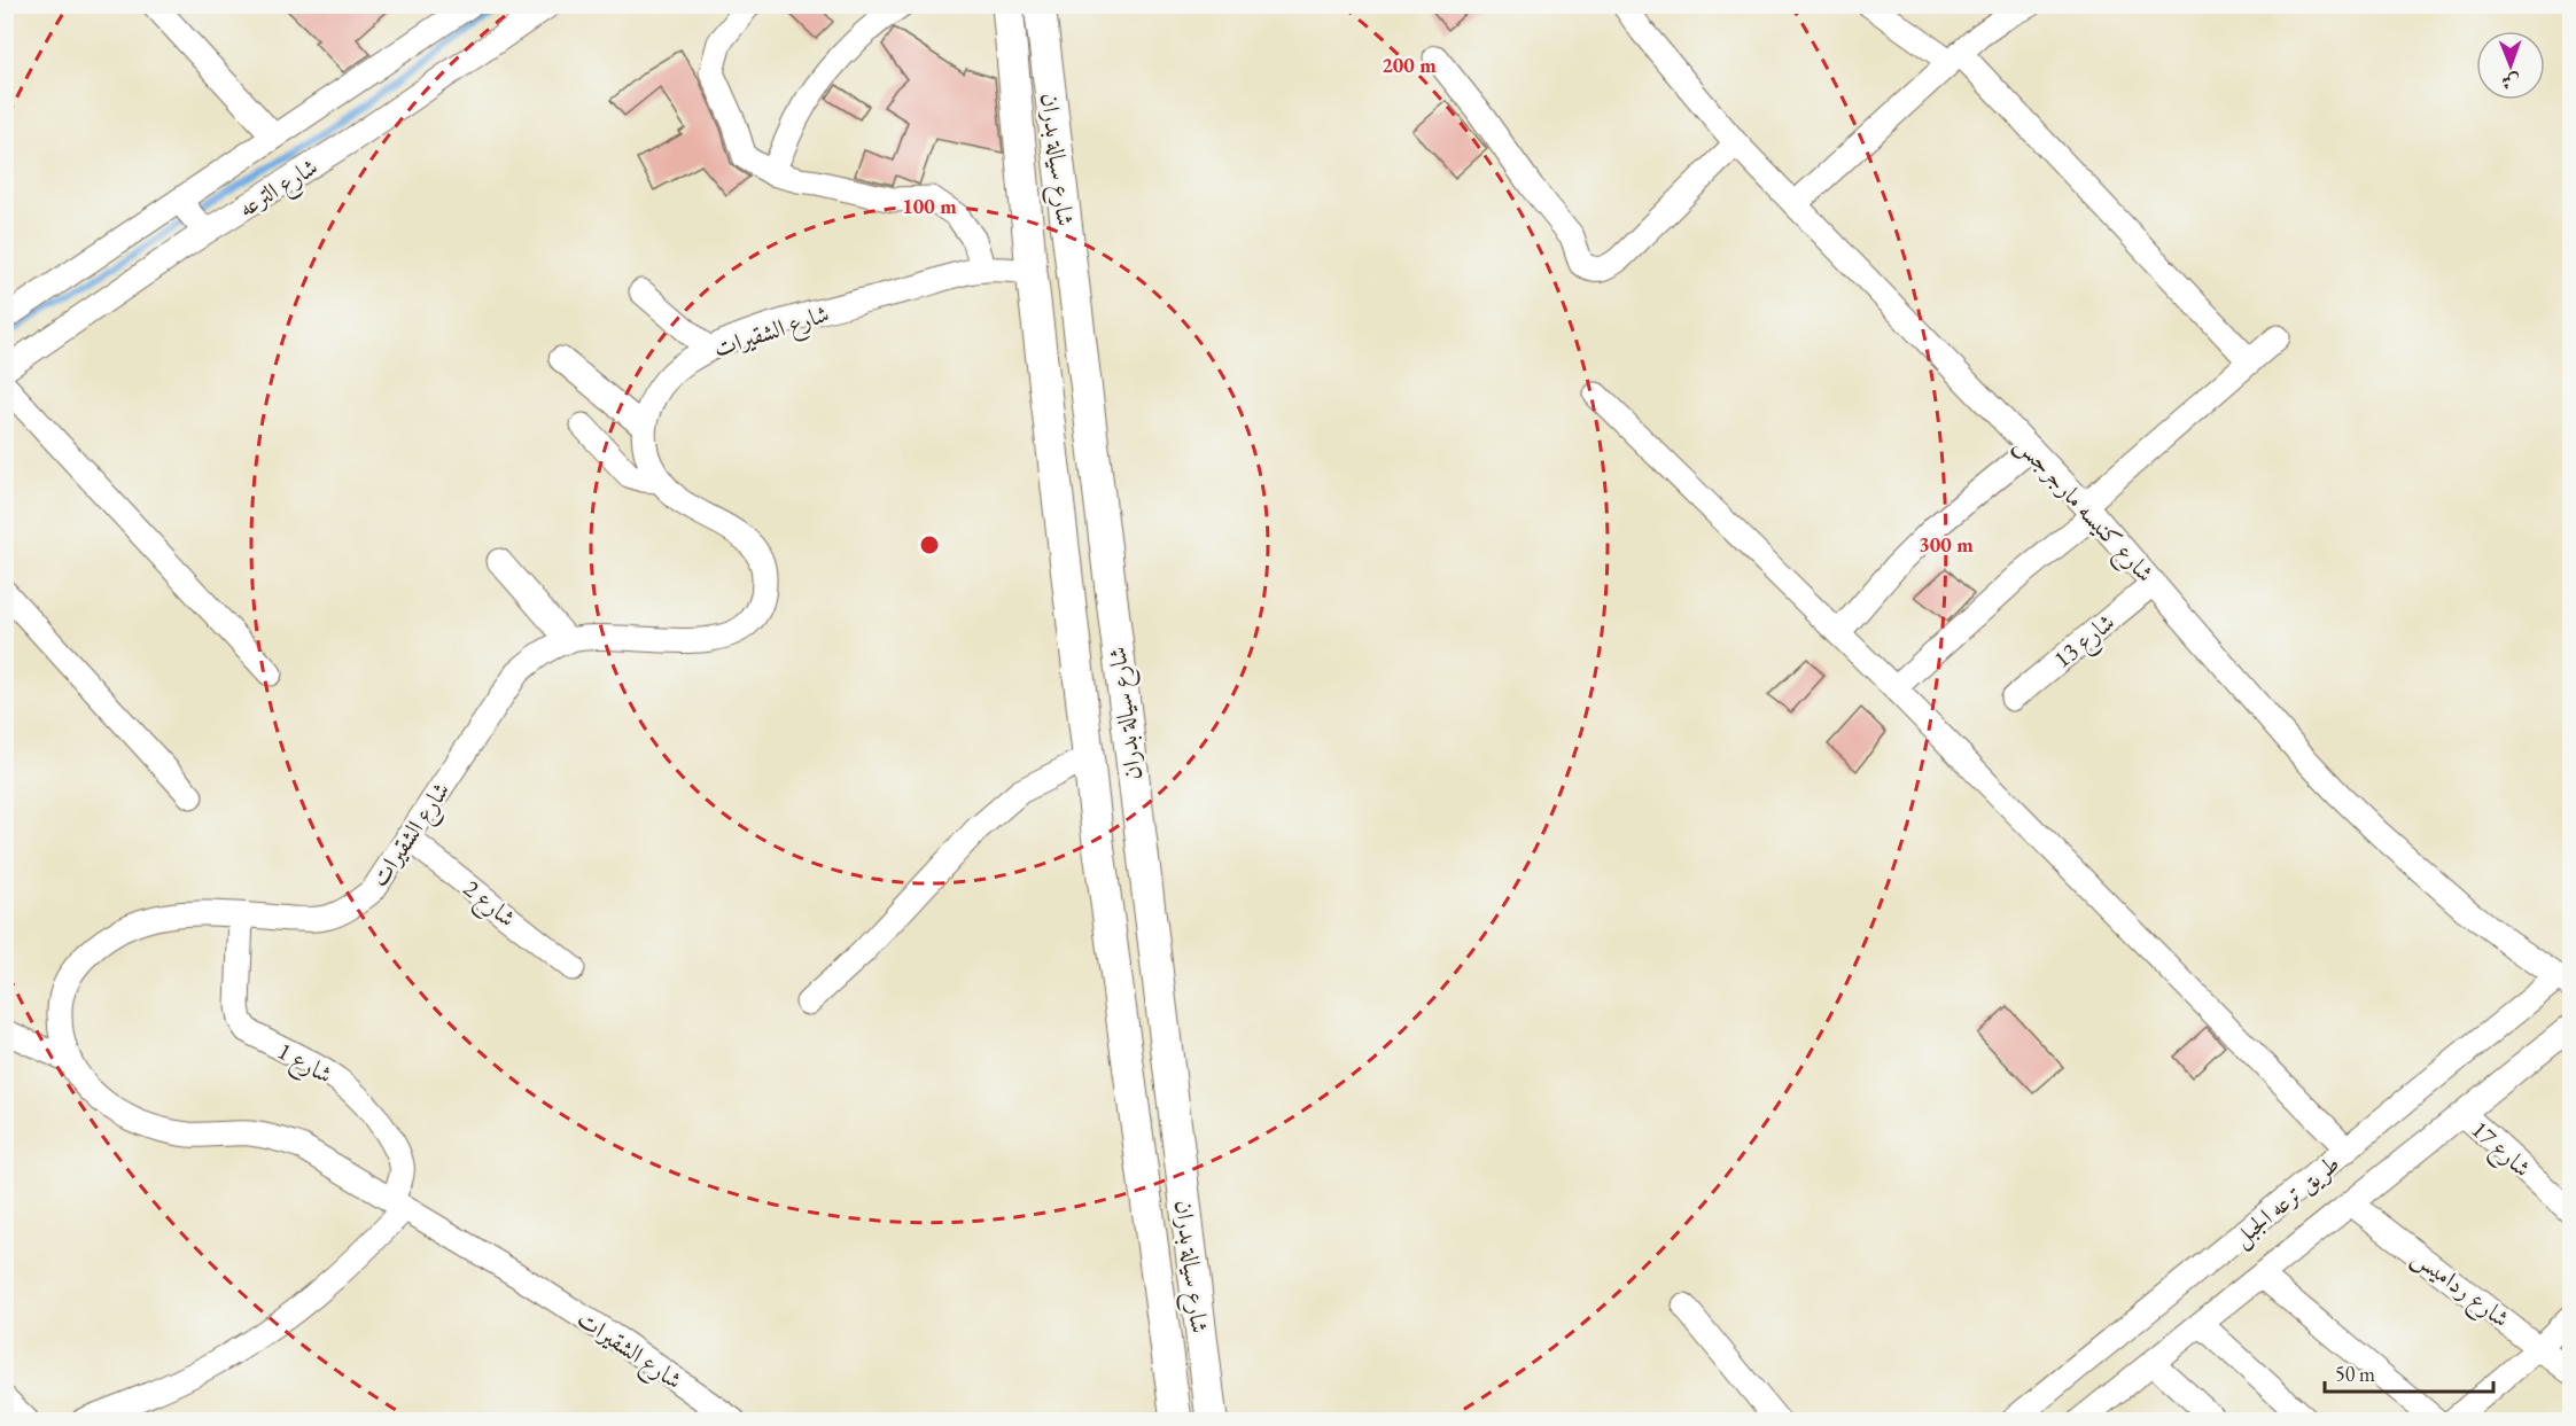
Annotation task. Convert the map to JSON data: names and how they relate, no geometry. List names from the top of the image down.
{
  "streets": {
    "main road": ["شارع سيالة بدران"],
    "street": [
      "شارع الترعه",
      "شارع الشقيرات",
      "شارع كنيسه مارجرجس",
      "شارع 13",
      "شارع 2",
      "شارع 1",
      "شارع 17",
      "طريق ترعه الجبل",
      "شارع رداميس"
    ]
  },
  "crossings": [
    ["شارع سيالة بدران", "شارع الشقيرات"],
    ["شارع الشقيرات", "شارع 2"],
    ["شارع الشقيرات", "شارع 1"],
    ["شارع كنيسه مارجرجس", "شارع 13"],
    ["شارع كنيسه مارجرجس", "طريق ترعه الجبل"],
    ["شارع 17", "طريق ترعه الجبل"],
    ["طريق ترعه الجبل", "شارع رداميس"]
  ],
  "scale_bar": "50 m",
  "north": "bottom",
  "rings": ["200 m", "100 m", "300 m"]
}
